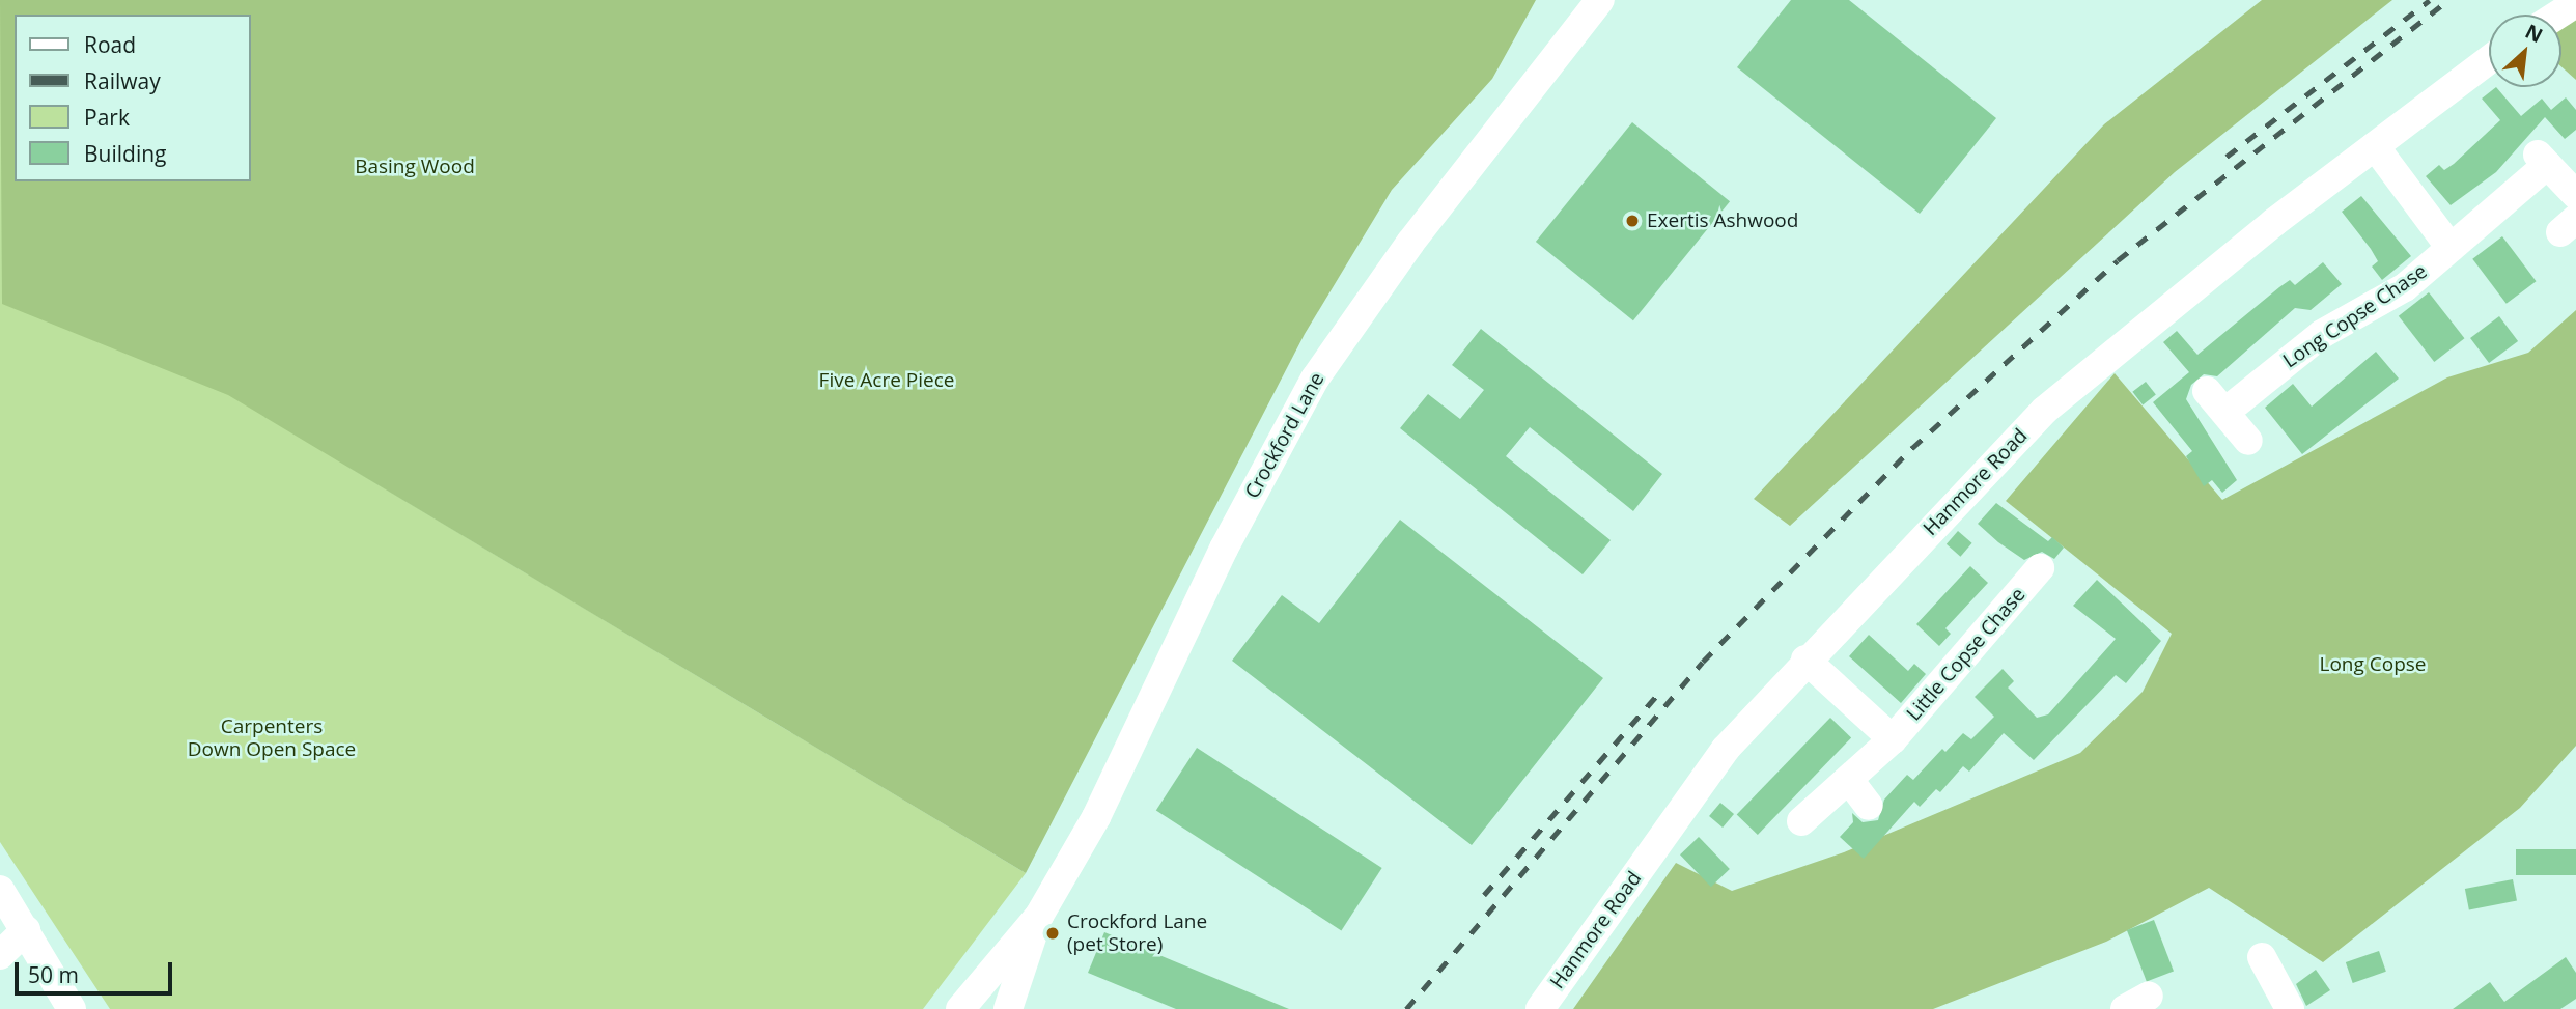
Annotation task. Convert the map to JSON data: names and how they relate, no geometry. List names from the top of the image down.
{
  "streets": {
    "street": [
      "Long Copse Chase",
      "Crockford Lane",
      "Hanmore Road",
      "Little Copse Chase"
    ]
  },
  "crossings": [
    ["Hanmore Road", "Little Copse Chase"]
  ],
  "parks": [
    "Basing Wood",
    "Five Acre Piece",
    "Long Copse",
    "Carpenters Down Open Space"
  ],
  "places": ["Exertis Ashwood", "Crockford Lane (pet Store)"],
  "legend": [
    "Road",
    "Railway",
    "Park",
    "Building"
  ],
  "scale_bar": "50 m",
  "north": "top right"
}
